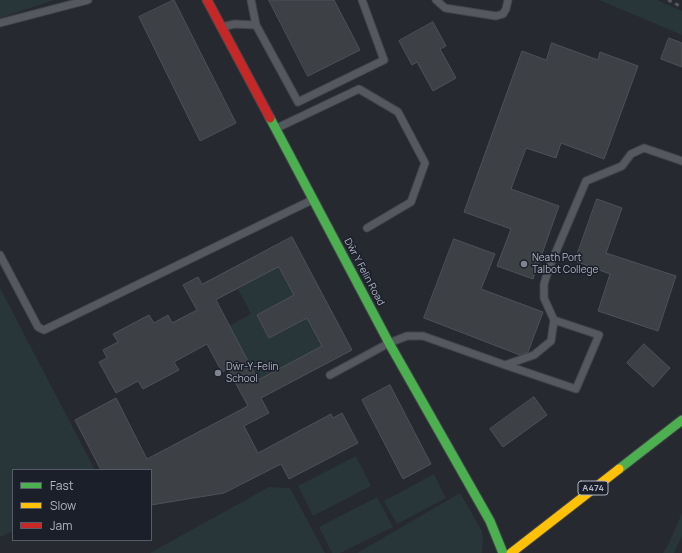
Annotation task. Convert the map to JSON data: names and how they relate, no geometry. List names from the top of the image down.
{
  "streets": {
    "street": ["Dŵr Y Felin Road", "A474"]
  },
  "places": ["Neath Port Talbot College", "Dŵr-Y-Felin School"],
  "legend": ["Fast", "Slow", "Jam"]
}
